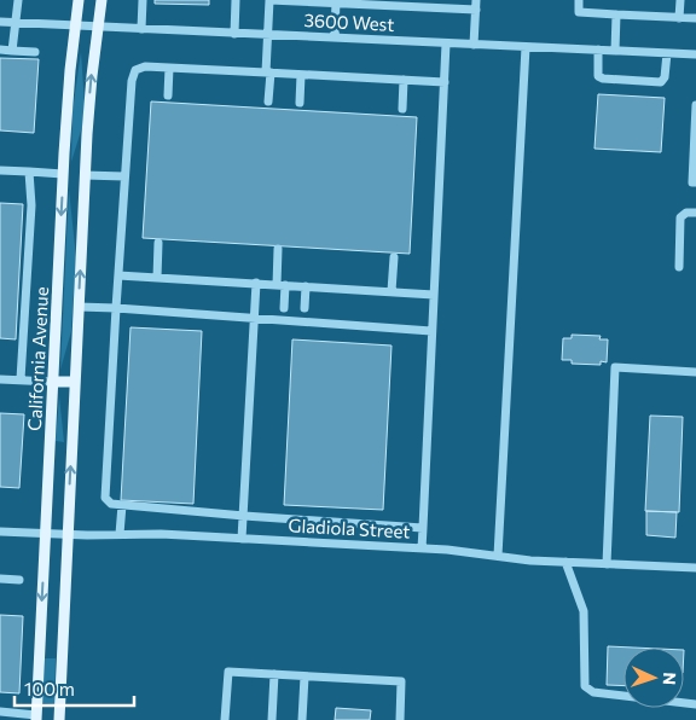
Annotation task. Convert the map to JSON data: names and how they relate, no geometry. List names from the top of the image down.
{
  "streets": {
    "main road": ["California Avenue"],
    "street": ["3600 West", "Gladiola Street"]
  },
  "crossings": [
    ["3600 West", "California Avenue"],
    ["California Avenue", "Gladiola Street"]
  ],
  "scale_bar": "100 m",
  "north": "right"
}
